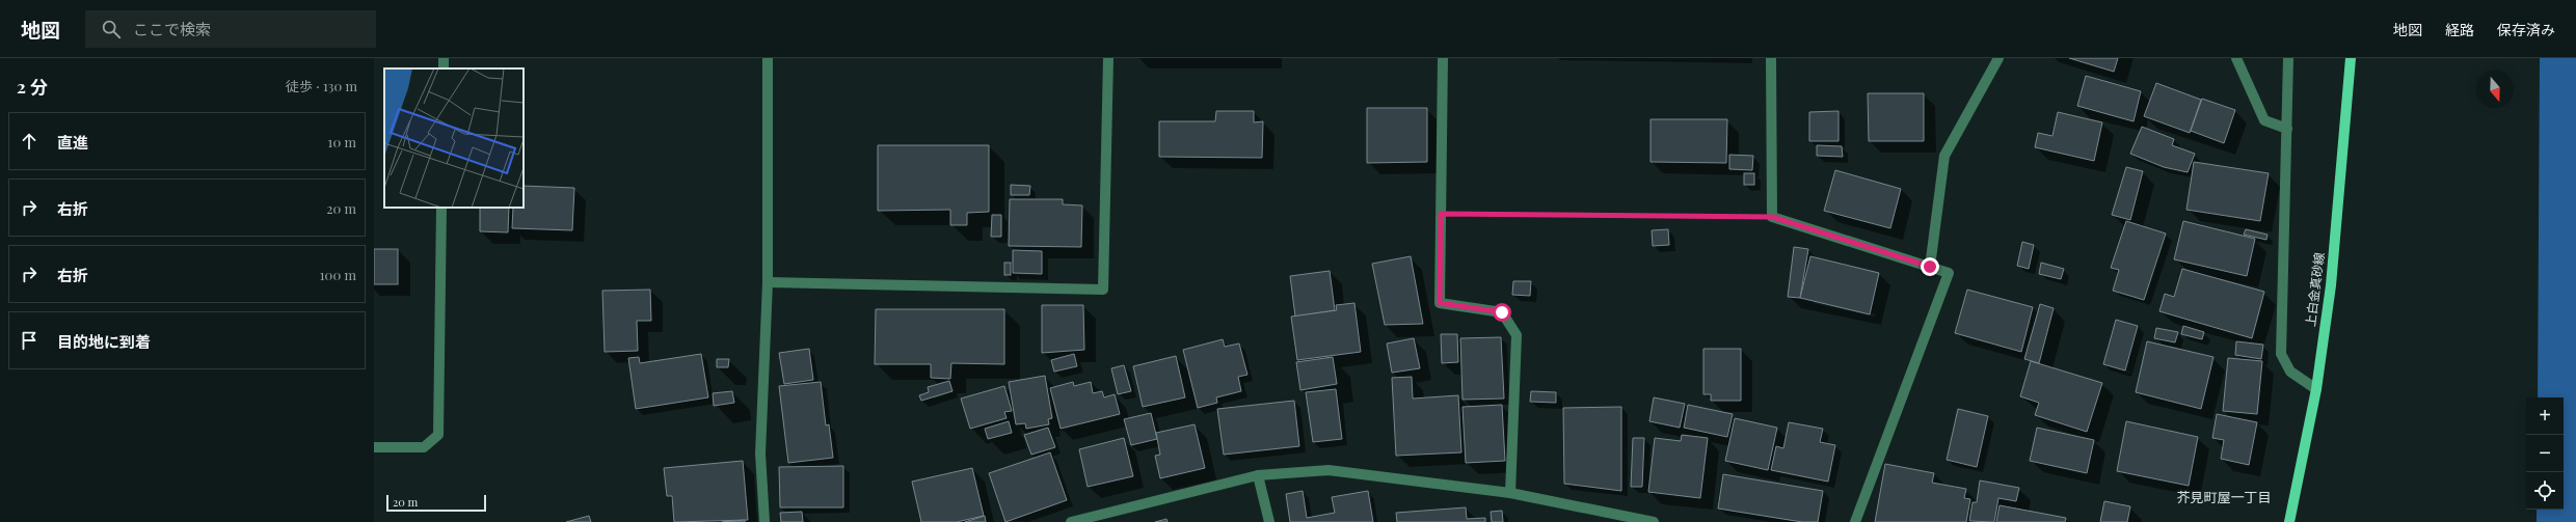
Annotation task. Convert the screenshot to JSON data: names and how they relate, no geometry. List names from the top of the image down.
{
  "streets": {
    "main road": ["上白金真砂線"]
  },
  "districts": ["芥見町屋一丁目"],
  "scale_bar": "20 m",
  "north": "bottom",
  "page": {
    "header": "地図",
    "search": "ここで検索",
    "nav": ["地図", "経路", "保存済み"],
    "heading": ["2 分", "徒歩 · 130 m"],
    "list": [
      ["直進", "10 m"],
      ["右折", "20 m"],
      ["右折", "100 m"],
      "目的地に到着"
    ],
    "map_buttons": ["+", "−"],
    "scale": "20 m"
  }
}
